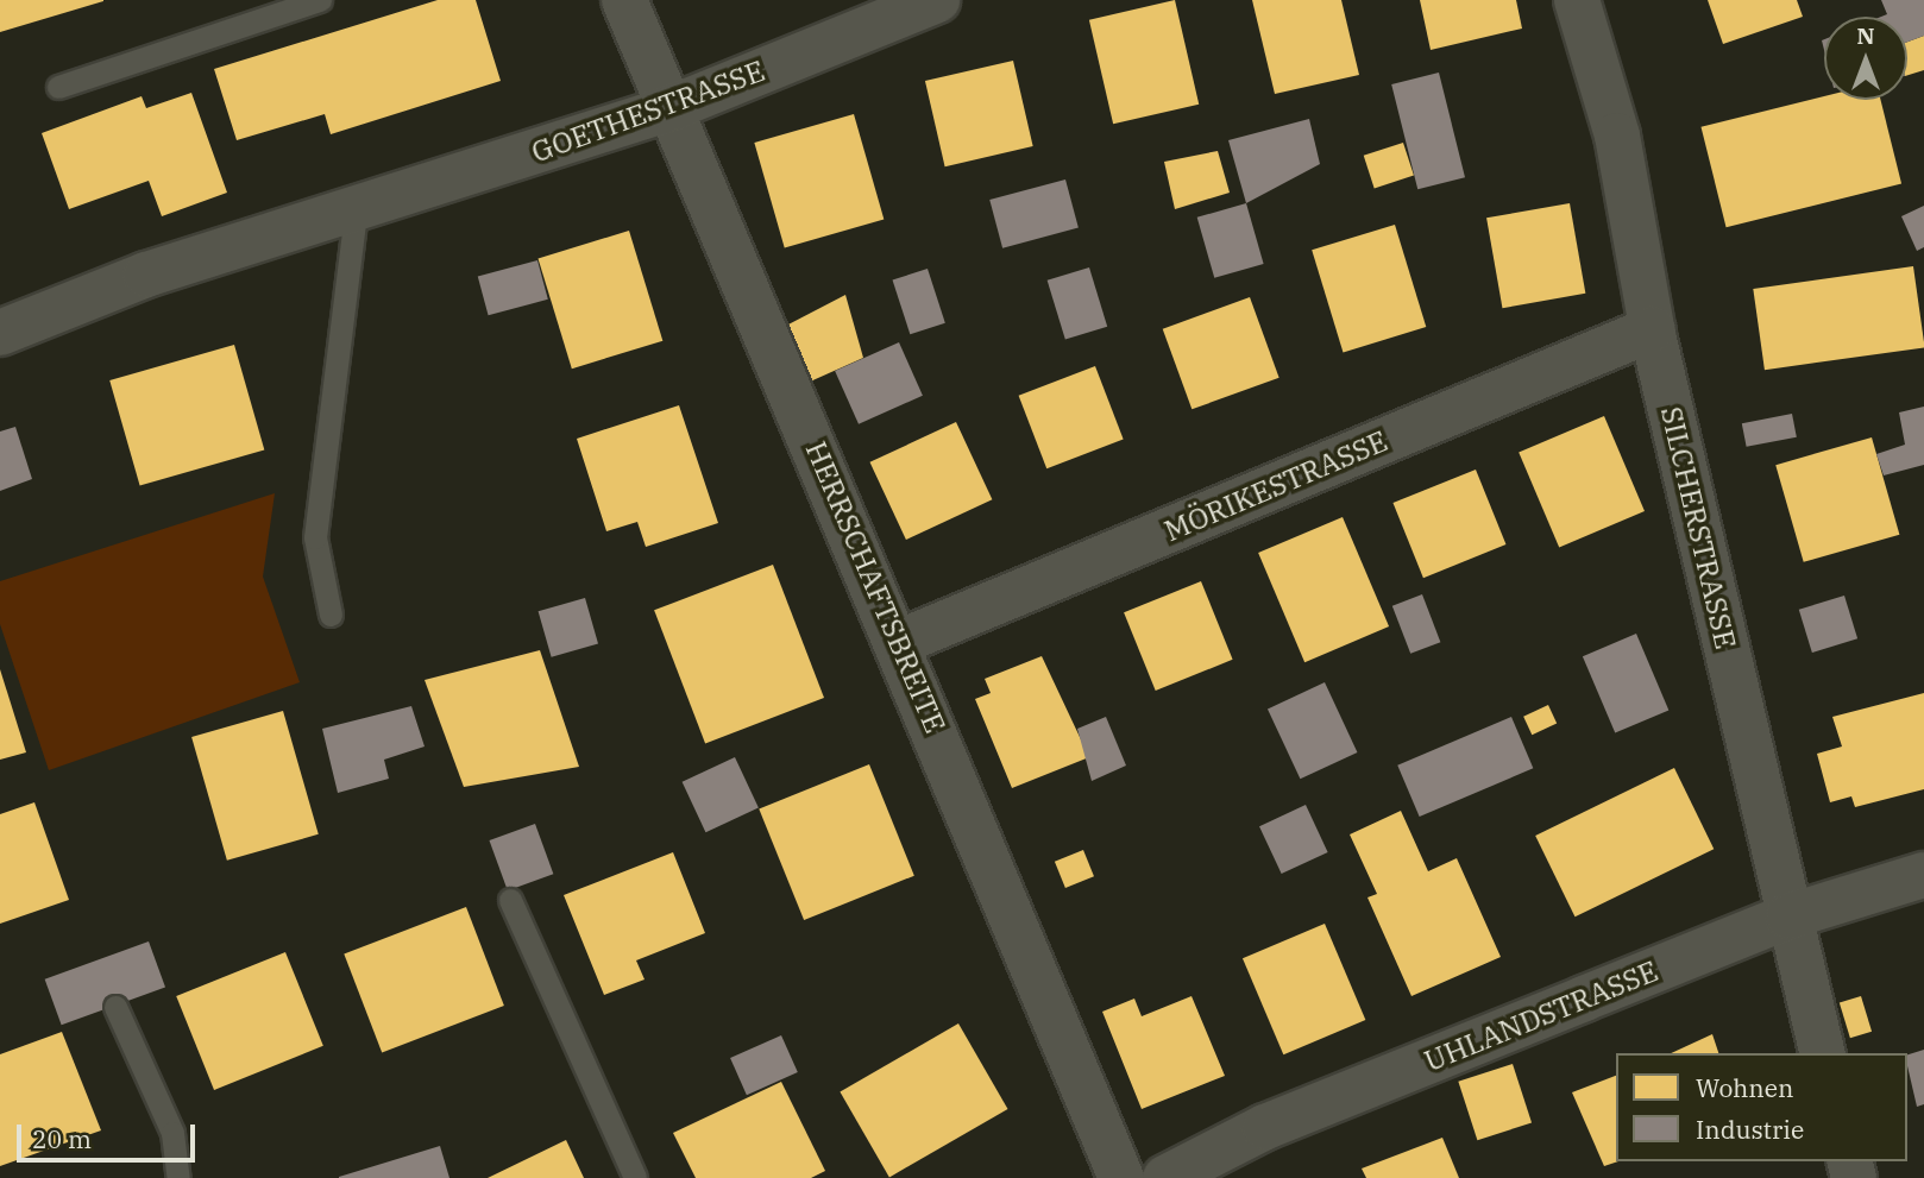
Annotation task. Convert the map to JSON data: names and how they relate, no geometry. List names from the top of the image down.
{
  "streets": {
    "street": [
      "GOETHESTRASSE",
      "MÖRIKESTRASSE",
      "SILCHERSTRASSE",
      "HERRSCHAFTSBREITE",
      "UHLANDSTRASSE"
    ]
  },
  "crossings": [
    ["GOETHESTRASSE", "HERRSCHAFTSBREITE"],
    ["MÖRIKESTRASSE", "SILCHERSTRASSE"],
    ["MÖRIKESTRASSE", "HERRSCHAFTSBREITE"],
    ["SILCHERSTRASSE", "UHLANDSTRASSE"]
  ],
  "legend": ["Wohnen", "Industrie"],
  "scale_bar": "20 m",
  "north": "top"
}
